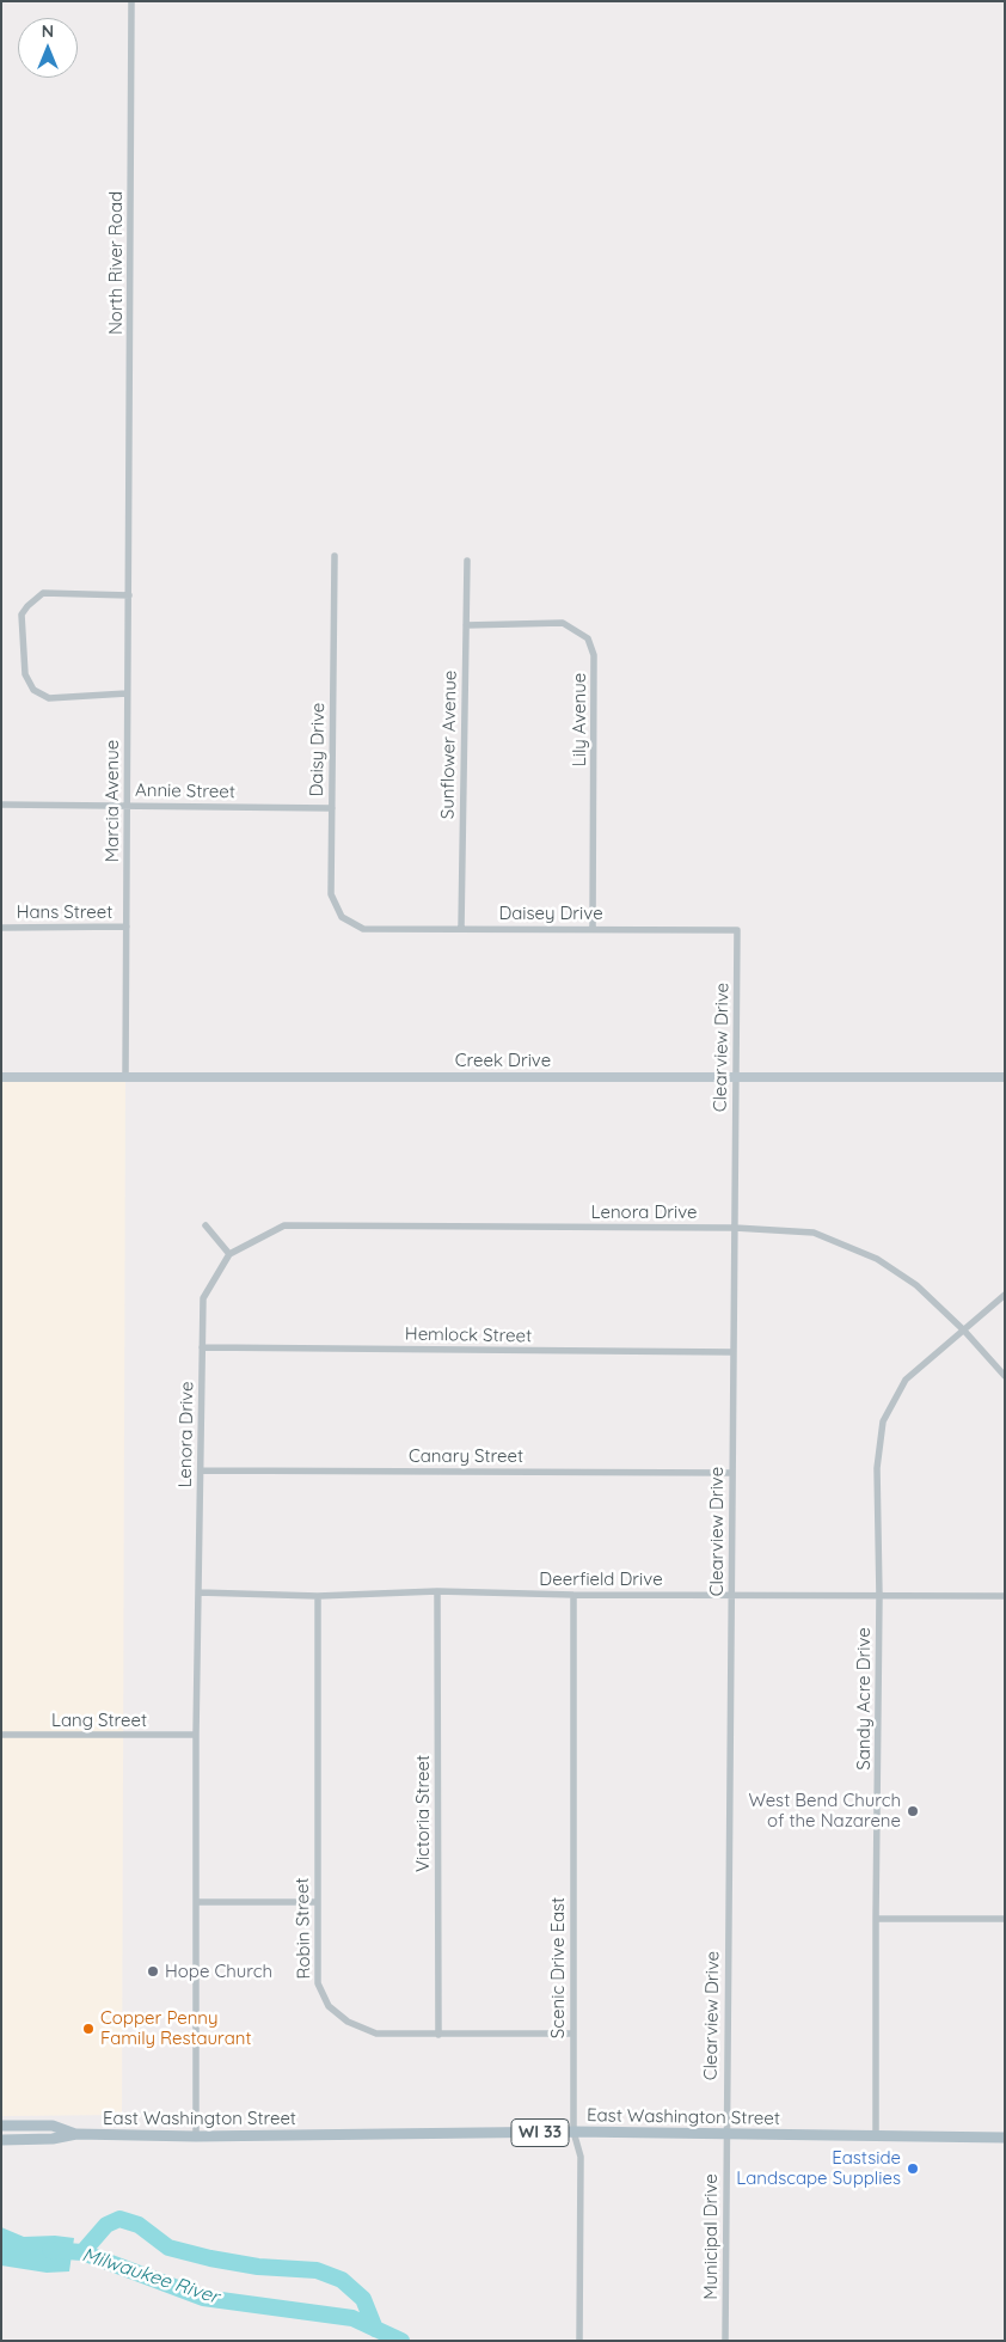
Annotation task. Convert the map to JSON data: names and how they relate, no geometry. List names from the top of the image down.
{
  "streets": {
    "main road": ["East Washington Street", "WI 33"],
    "street": [
      "North River Road",
      "Lily Avenue",
      "Sunflower Avenue",
      "Daisy Drive",
      "Annie Street",
      "Marcia Avenue",
      "Hans Street",
      "Daisey Drive",
      "Clearview Drive",
      "Creek Drive",
      "Lenora Drive",
      "Hemlock Street",
      "Canary Street",
      "Deerfield Drive",
      "Sandy Acre Drive",
      "Lang Street",
      "Victoria Street",
      "Robin Street",
      "Scenic Drive East",
      "Municipal Drive"
    ]
  },
  "crossings": [
    ["North River Road", "Marcia Avenue"],
    ["Lily Avenue", "Sunflower Avenue"],
    ["Lily Avenue", "Daisey Drive"],
    ["Sunflower Avenue", "Daisey Drive"],
    ["Daisy Drive", "Annie Street"],
    ["Daisy Drive", "Daisey Drive"],
    ["Annie Street", "Marcia Avenue"],
    ["Marcia Avenue", "Hans Street"],
    ["Marcia Avenue", "Creek Drive"],
    ["Daisey Drive", "Clearview Drive"],
    ["Clearview Drive", "Creek Drive"],
    ["Clearview Drive", "Lenora Drive"],
    ["Clearview Drive", "Hemlock Street"],
    ["Clearview Drive", "Canary Street"],
    ["Clearview Drive", "Deerfield Drive"],
    ["Clearview Drive", "East Washington Street"],
    ["Clearview Drive", "Municipal Drive"],
    ["Lenora Drive", "Hemlock Street"],
    ["Lenora Drive", "Canary Street"],
    ["Lenora Drive", "Deerfield Drive"],
    ["Lenora Drive", "Sandy Acre Drive"],
    ["Lenora Drive", "Lang Street"],
    ["Lenora Drive", "East Washington Street"],
    ["Deerfield Drive", "Sandy Acre Drive"],
    ["Deerfield Drive", "Victoria Street"],
    ["Deerfield Drive", "Robin Street"],
    ["Deerfield Drive", "Scenic Drive East"],
    ["Sandy Acre Drive", "East Washington Street"],
    ["Victoria Street", "Robin Street"],
    ["Robin Street", "Scenic Drive East"],
    ["Scenic Drive East", "East Washington Street"],
    ["East Washington Street", "Municipal Drive"]
  ],
  "water": ["Milwaukee River"],
  "places": [
    "West Bend Church of the Nazarene",
    "Hope Church",
    "Copper Penny Family Restaurant",
    "Eastside Landscape Supplies"
  ],
  "north": "top"
}
